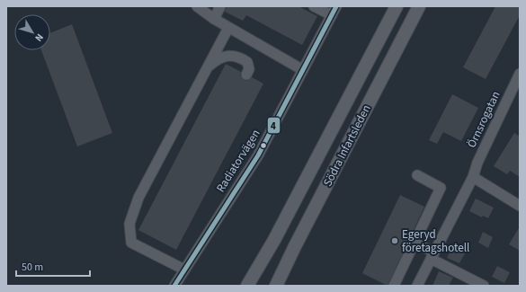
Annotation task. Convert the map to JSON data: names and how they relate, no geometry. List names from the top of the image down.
{
  "streets": {
    "main road": ["Södra Infartsleden"],
    "street": ["Örnsrogatan", "Radiatorvägen"]
  },
  "places": ["Egeryd företagshotell"],
  "lines": ["transit line 4"],
  "scale_bar": "50 m",
  "north": "bottom right"
}
